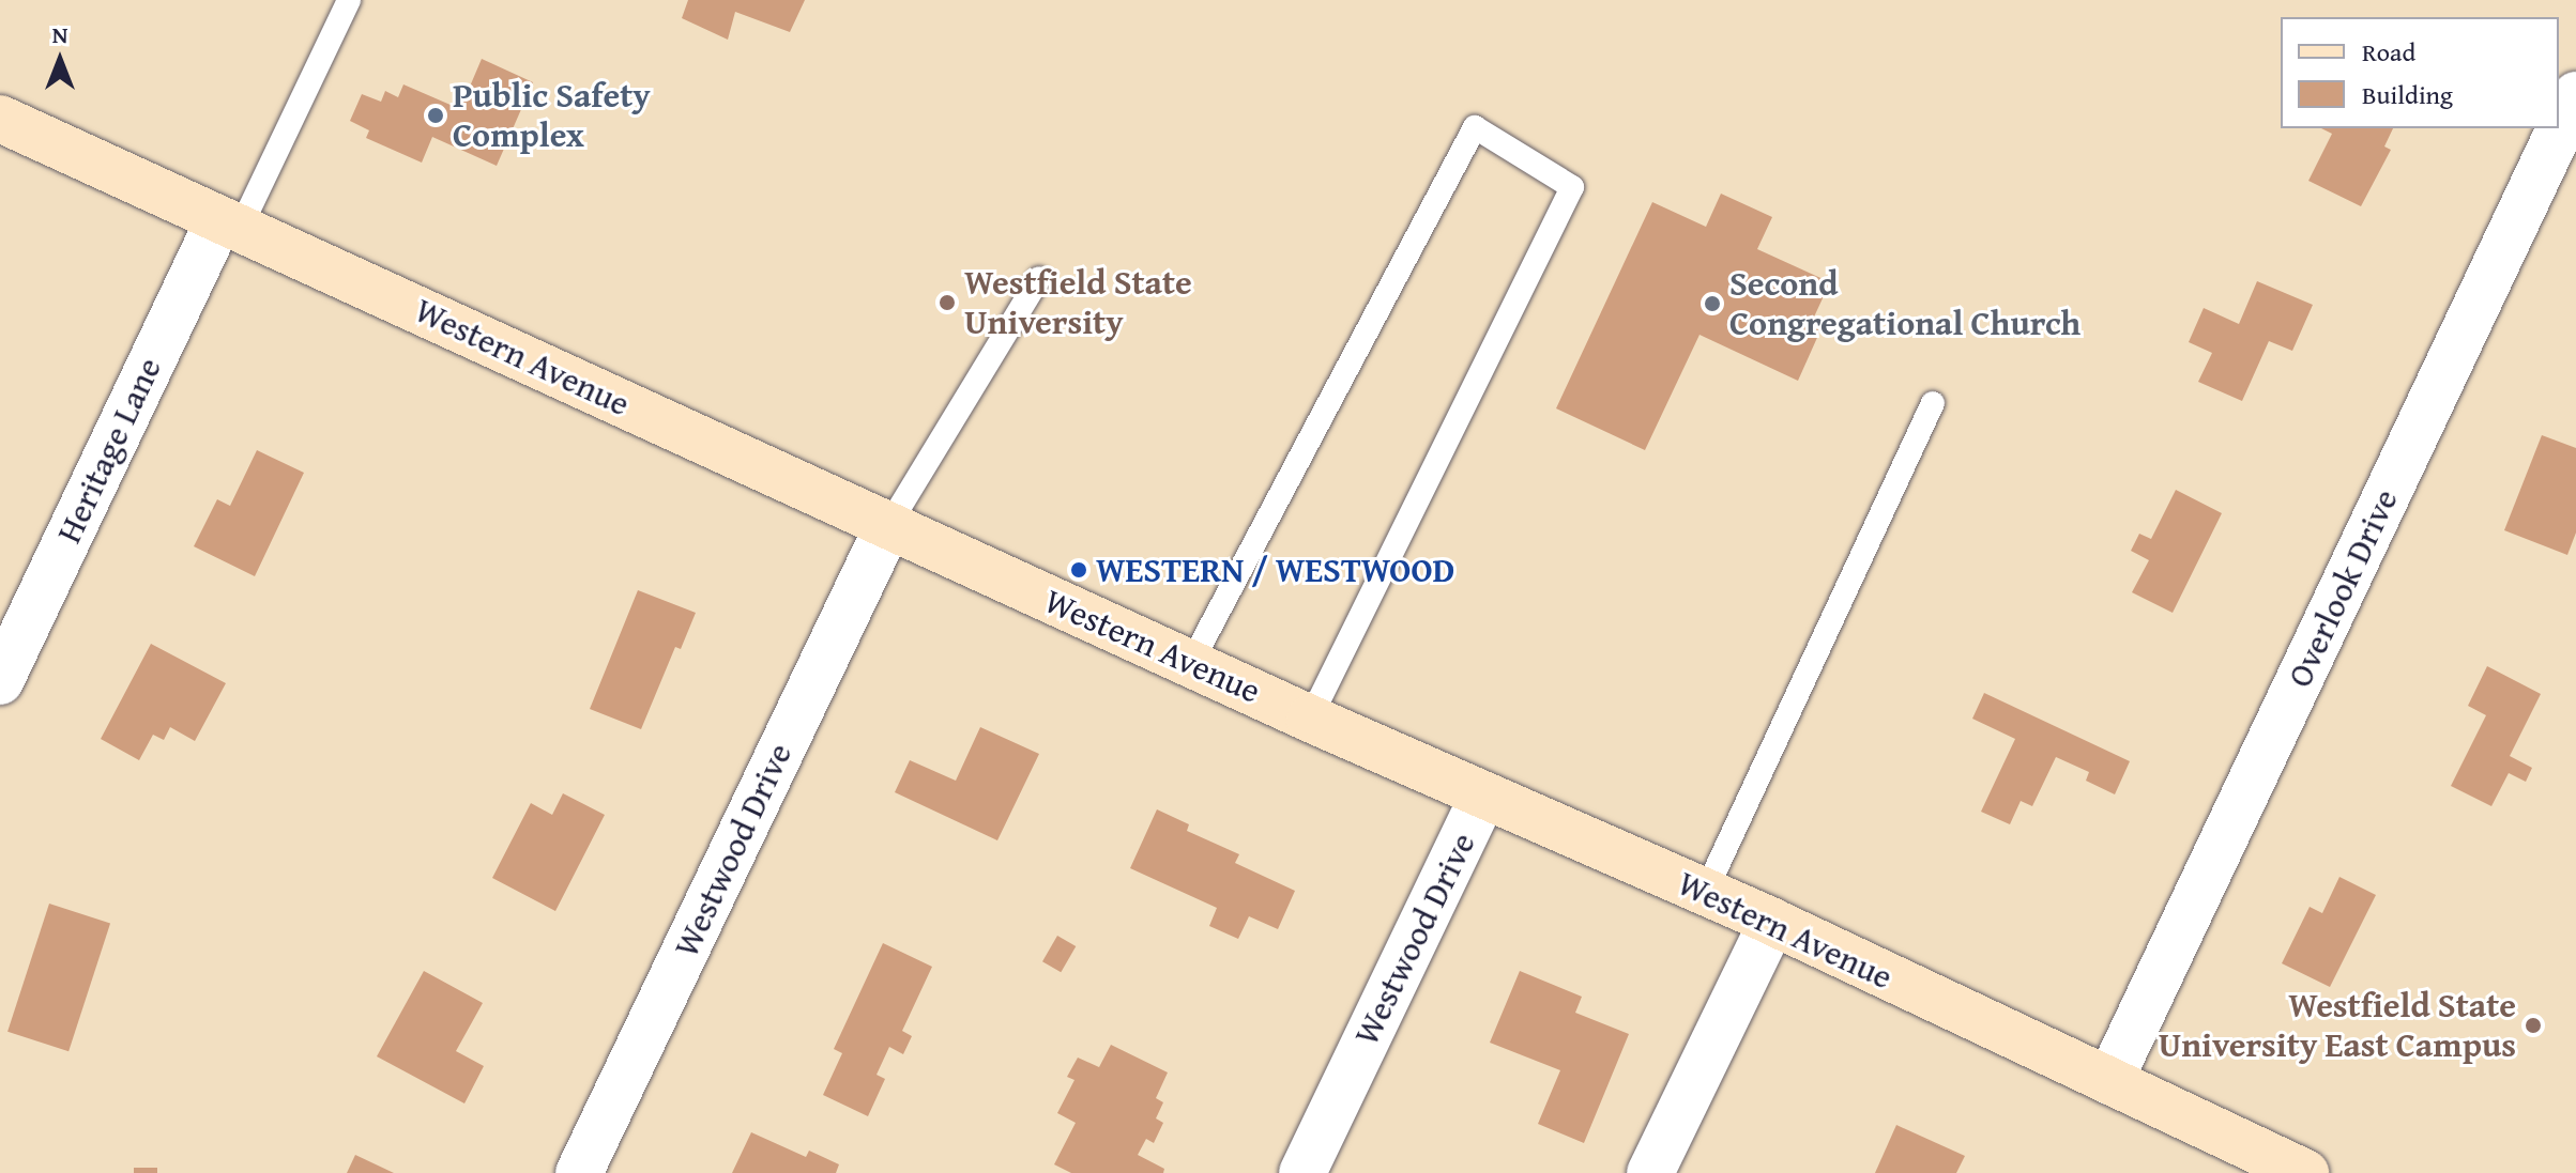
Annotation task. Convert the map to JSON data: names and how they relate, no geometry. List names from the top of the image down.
{
  "streets": {
    "main road": ["Western Avenue"],
    "street": ["Heritage Lane", "Overlook Drive", "Westwood Drive"]
  },
  "crossings": [
    ["Western Avenue", "Heritage Lane"],
    ["Western Avenue", "Overlook Drive"],
    ["Western Avenue", "Westwood Drive"]
  ],
  "places": [
    "Public Safety Complex",
    "Westfield State University",
    "Second Congregational Church",
    "WESTERN / WESTWOOD",
    "Westfield State University East Campus"
  ],
  "legend": ["Road", "Building"],
  "north": "top"
}
